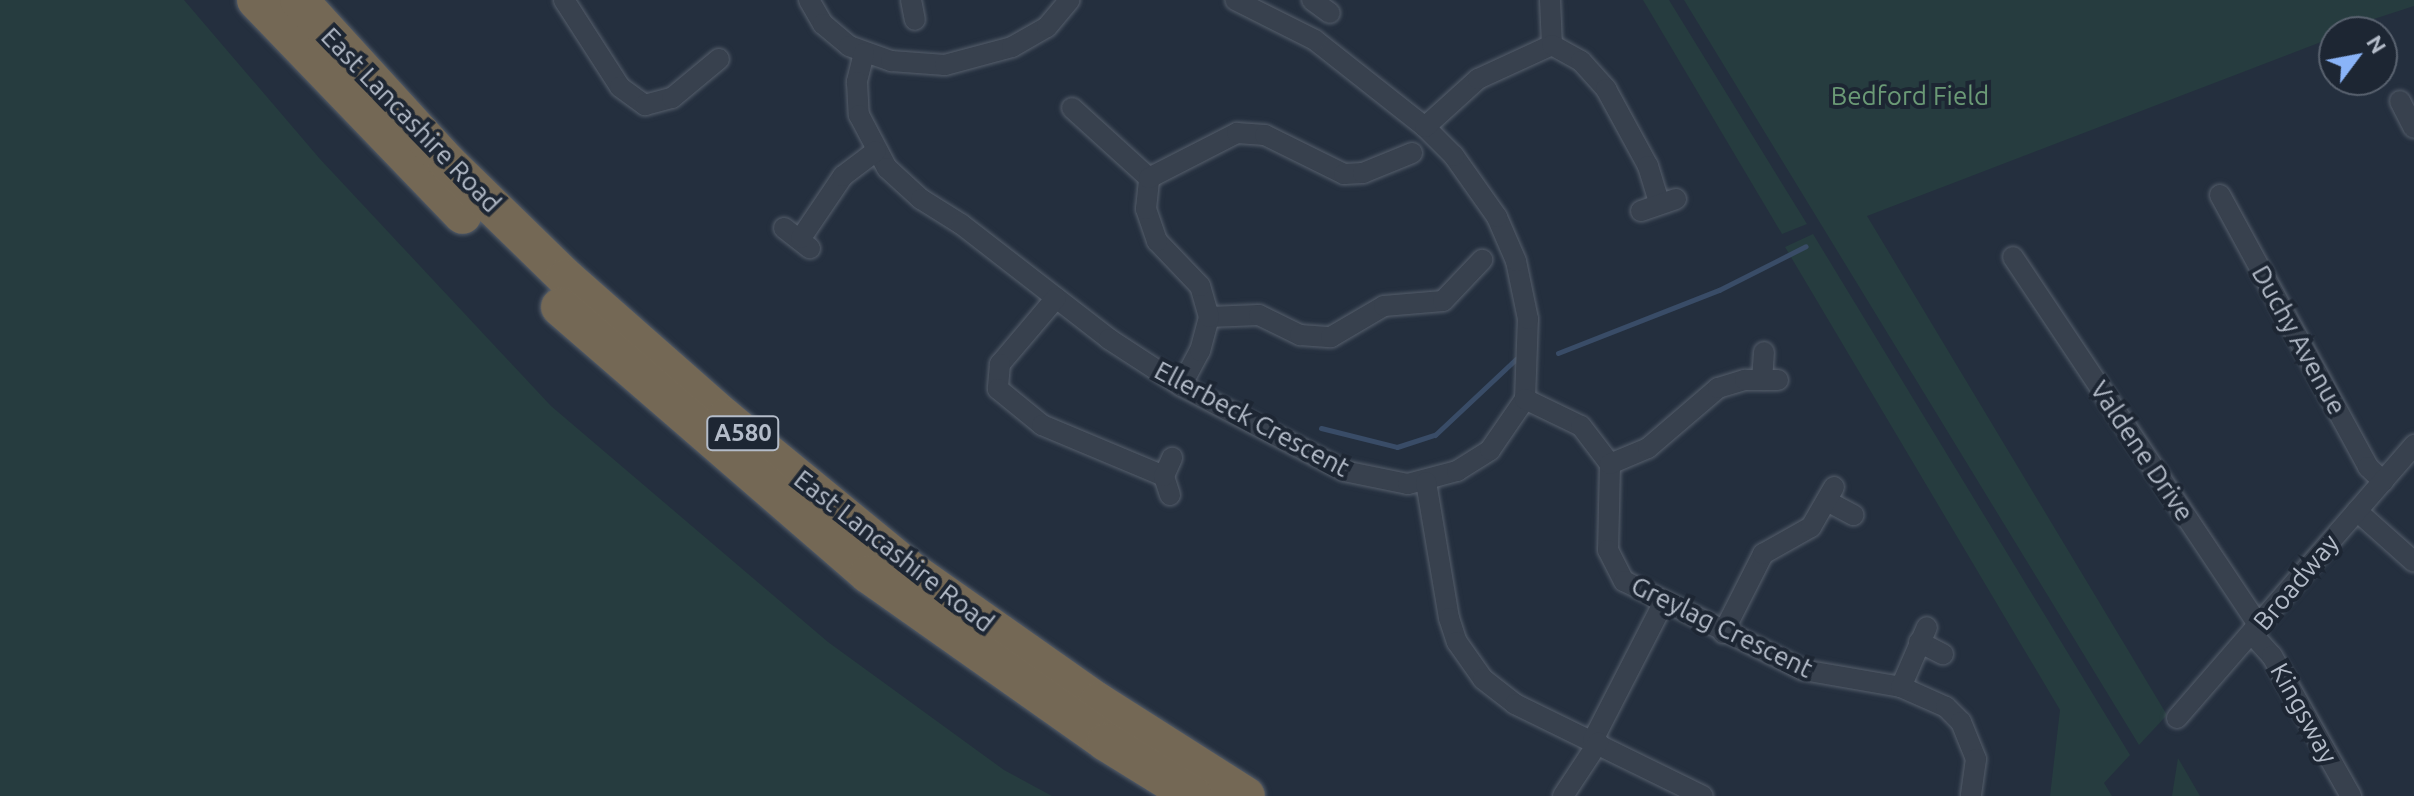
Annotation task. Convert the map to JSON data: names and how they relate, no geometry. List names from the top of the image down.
{
  "streets": {
    "highway": ["East Lancashire Road", "A580"],
    "street": [
      "Duchy Avenue",
      "Ellerbeck Crescent",
      "Valdene Drive",
      "Broadway",
      "Greylag Crescent",
      "Kingsway"
    ]
  },
  "crossings": [
    ["Duchy Avenue", "Broadway"],
    ["Valdene Drive", "Broadway"],
    ["Valdene Drive", "Kingsway"],
    ["Broadway", "Kingsway"]
  ],
  "parks": ["Bedford Field"],
  "north": "top right"
}
